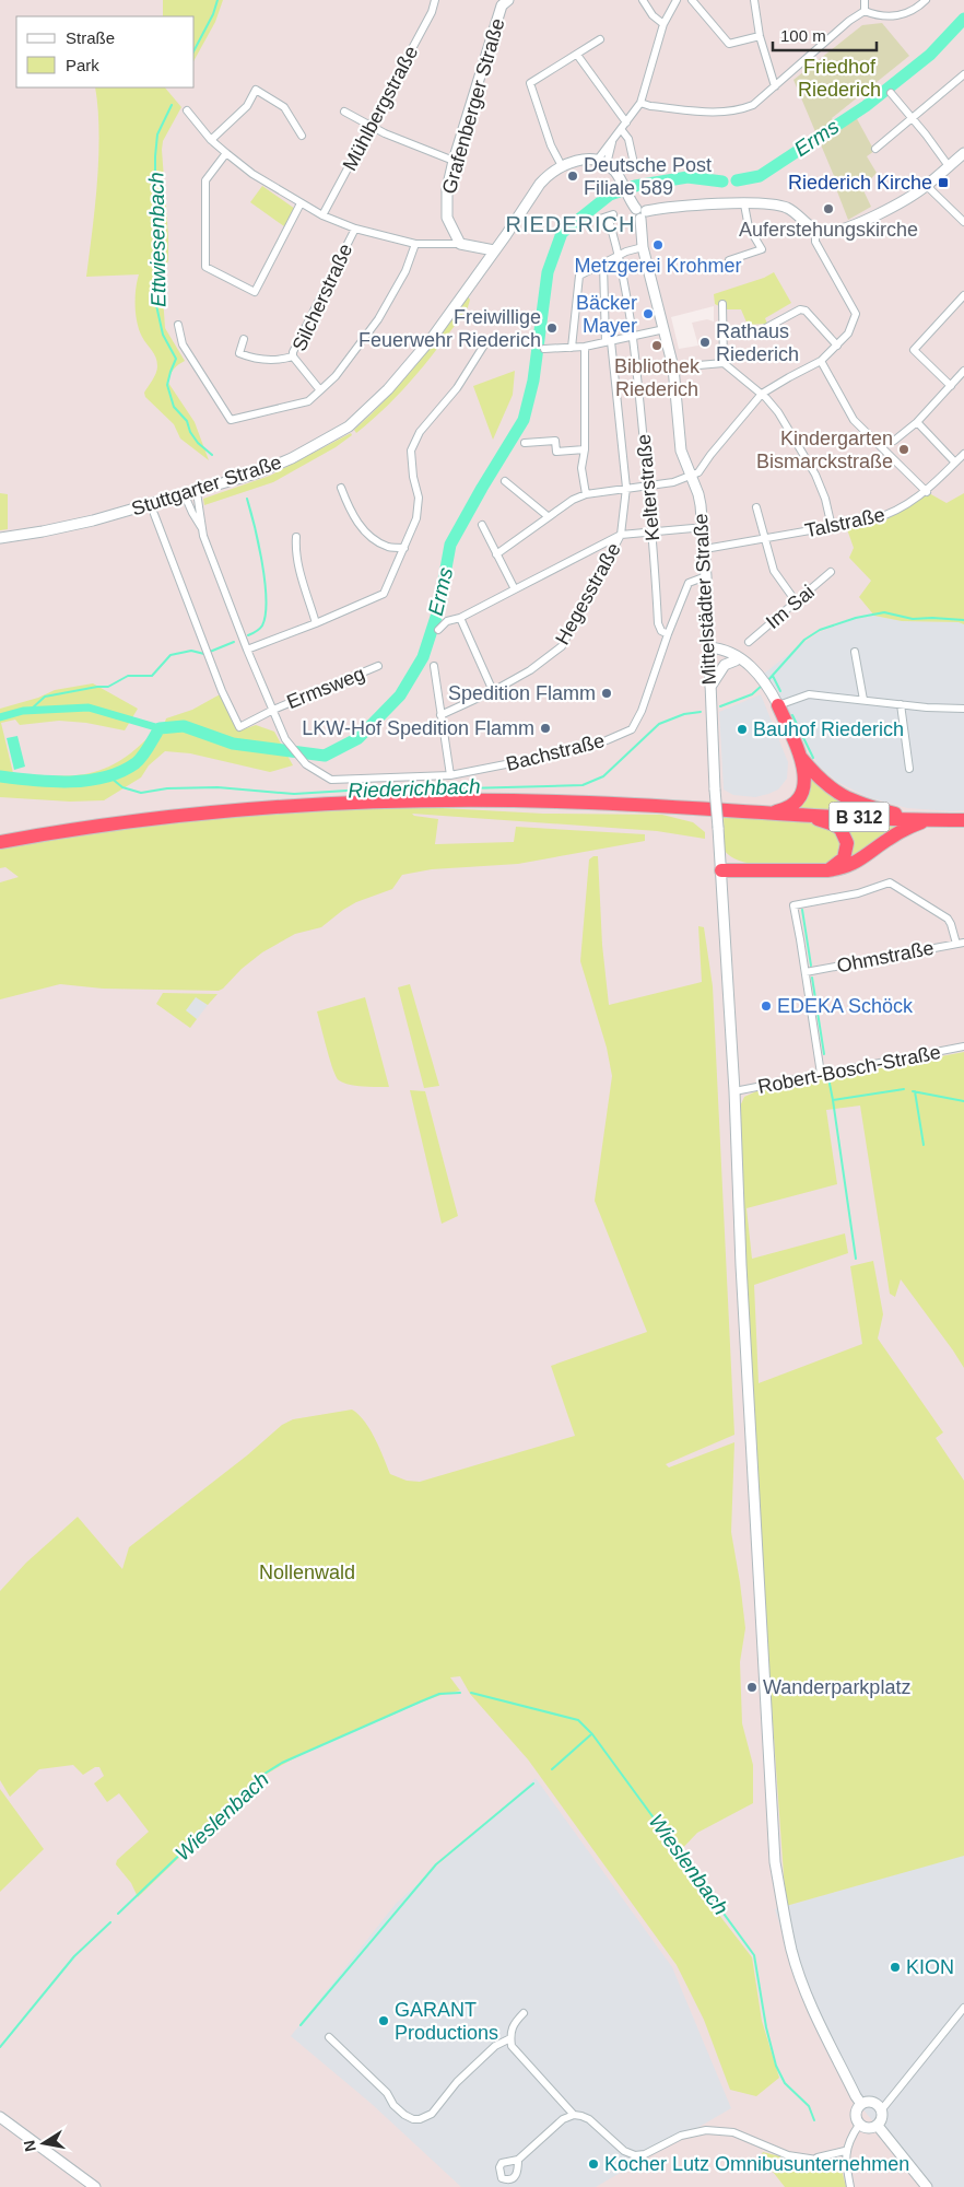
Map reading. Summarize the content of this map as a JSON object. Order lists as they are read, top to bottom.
{
  "streets": {
    "highway": ["B 312"],
    "street": [
      "Grafenberger Straße",
      "Mühlbergstraße",
      "Silcherstraße",
      "Stuttgarter Straße",
      "Kelterstraße",
      "Talstraße",
      "Hegesstraße",
      "Mittelstädter Straße",
      "Im Sai",
      "Ermsweg",
      "Bachstraße",
      "Ohmstraße",
      "Robert-Bosch-Straße"
    ]
  },
  "crossings": [
    ["Stuttgarter Straße", "Bachstraße"],
    ["Kelterstraße", "Bachstraße"],
    ["Talstraße", "Mittelstädter Straße"],
    ["Mittelstädter Straße", "Bachstraße"],
    ["Mittelstädter Straße", "Robert-Bosch-Straße"],
    ["Ermsweg", "Bachstraße"]
  ],
  "districts": ["RIEDERICH"],
  "water": [
    "Erms",
    "Ettwiesenbach",
    "Riederichbach",
    "Wieslenbach"
  ],
  "parks": ["Friedhof Riederich", "Nollenwald"],
  "places": {
    "other": [
      "Deutsche Post Filiale 589",
      "Auferstehungskirche",
      "Metzgerei Krohmer",
      "Bäcker Mayer",
      "Freiwillige Feuerwehr Riederich",
      "Rathaus Riederich",
      "Bibliothek Riederich",
      "Kindergarten Bismarckstraße",
      "Spedition Flamm",
      "LKW-Hof Spedition Flamm",
      "Bauhof Riederich",
      "EDEKA Schöck",
      "Wanderparkplatz",
      "KION",
      "GARANT Productions",
      "Kocher Lutz Omnibusunternehmen"
    ],
    "transit": ["Riederich Kirche"]
  },
  "legend": ["Straße", "Park"],
  "scale_bar": "100 m",
  "north": "left"
}
